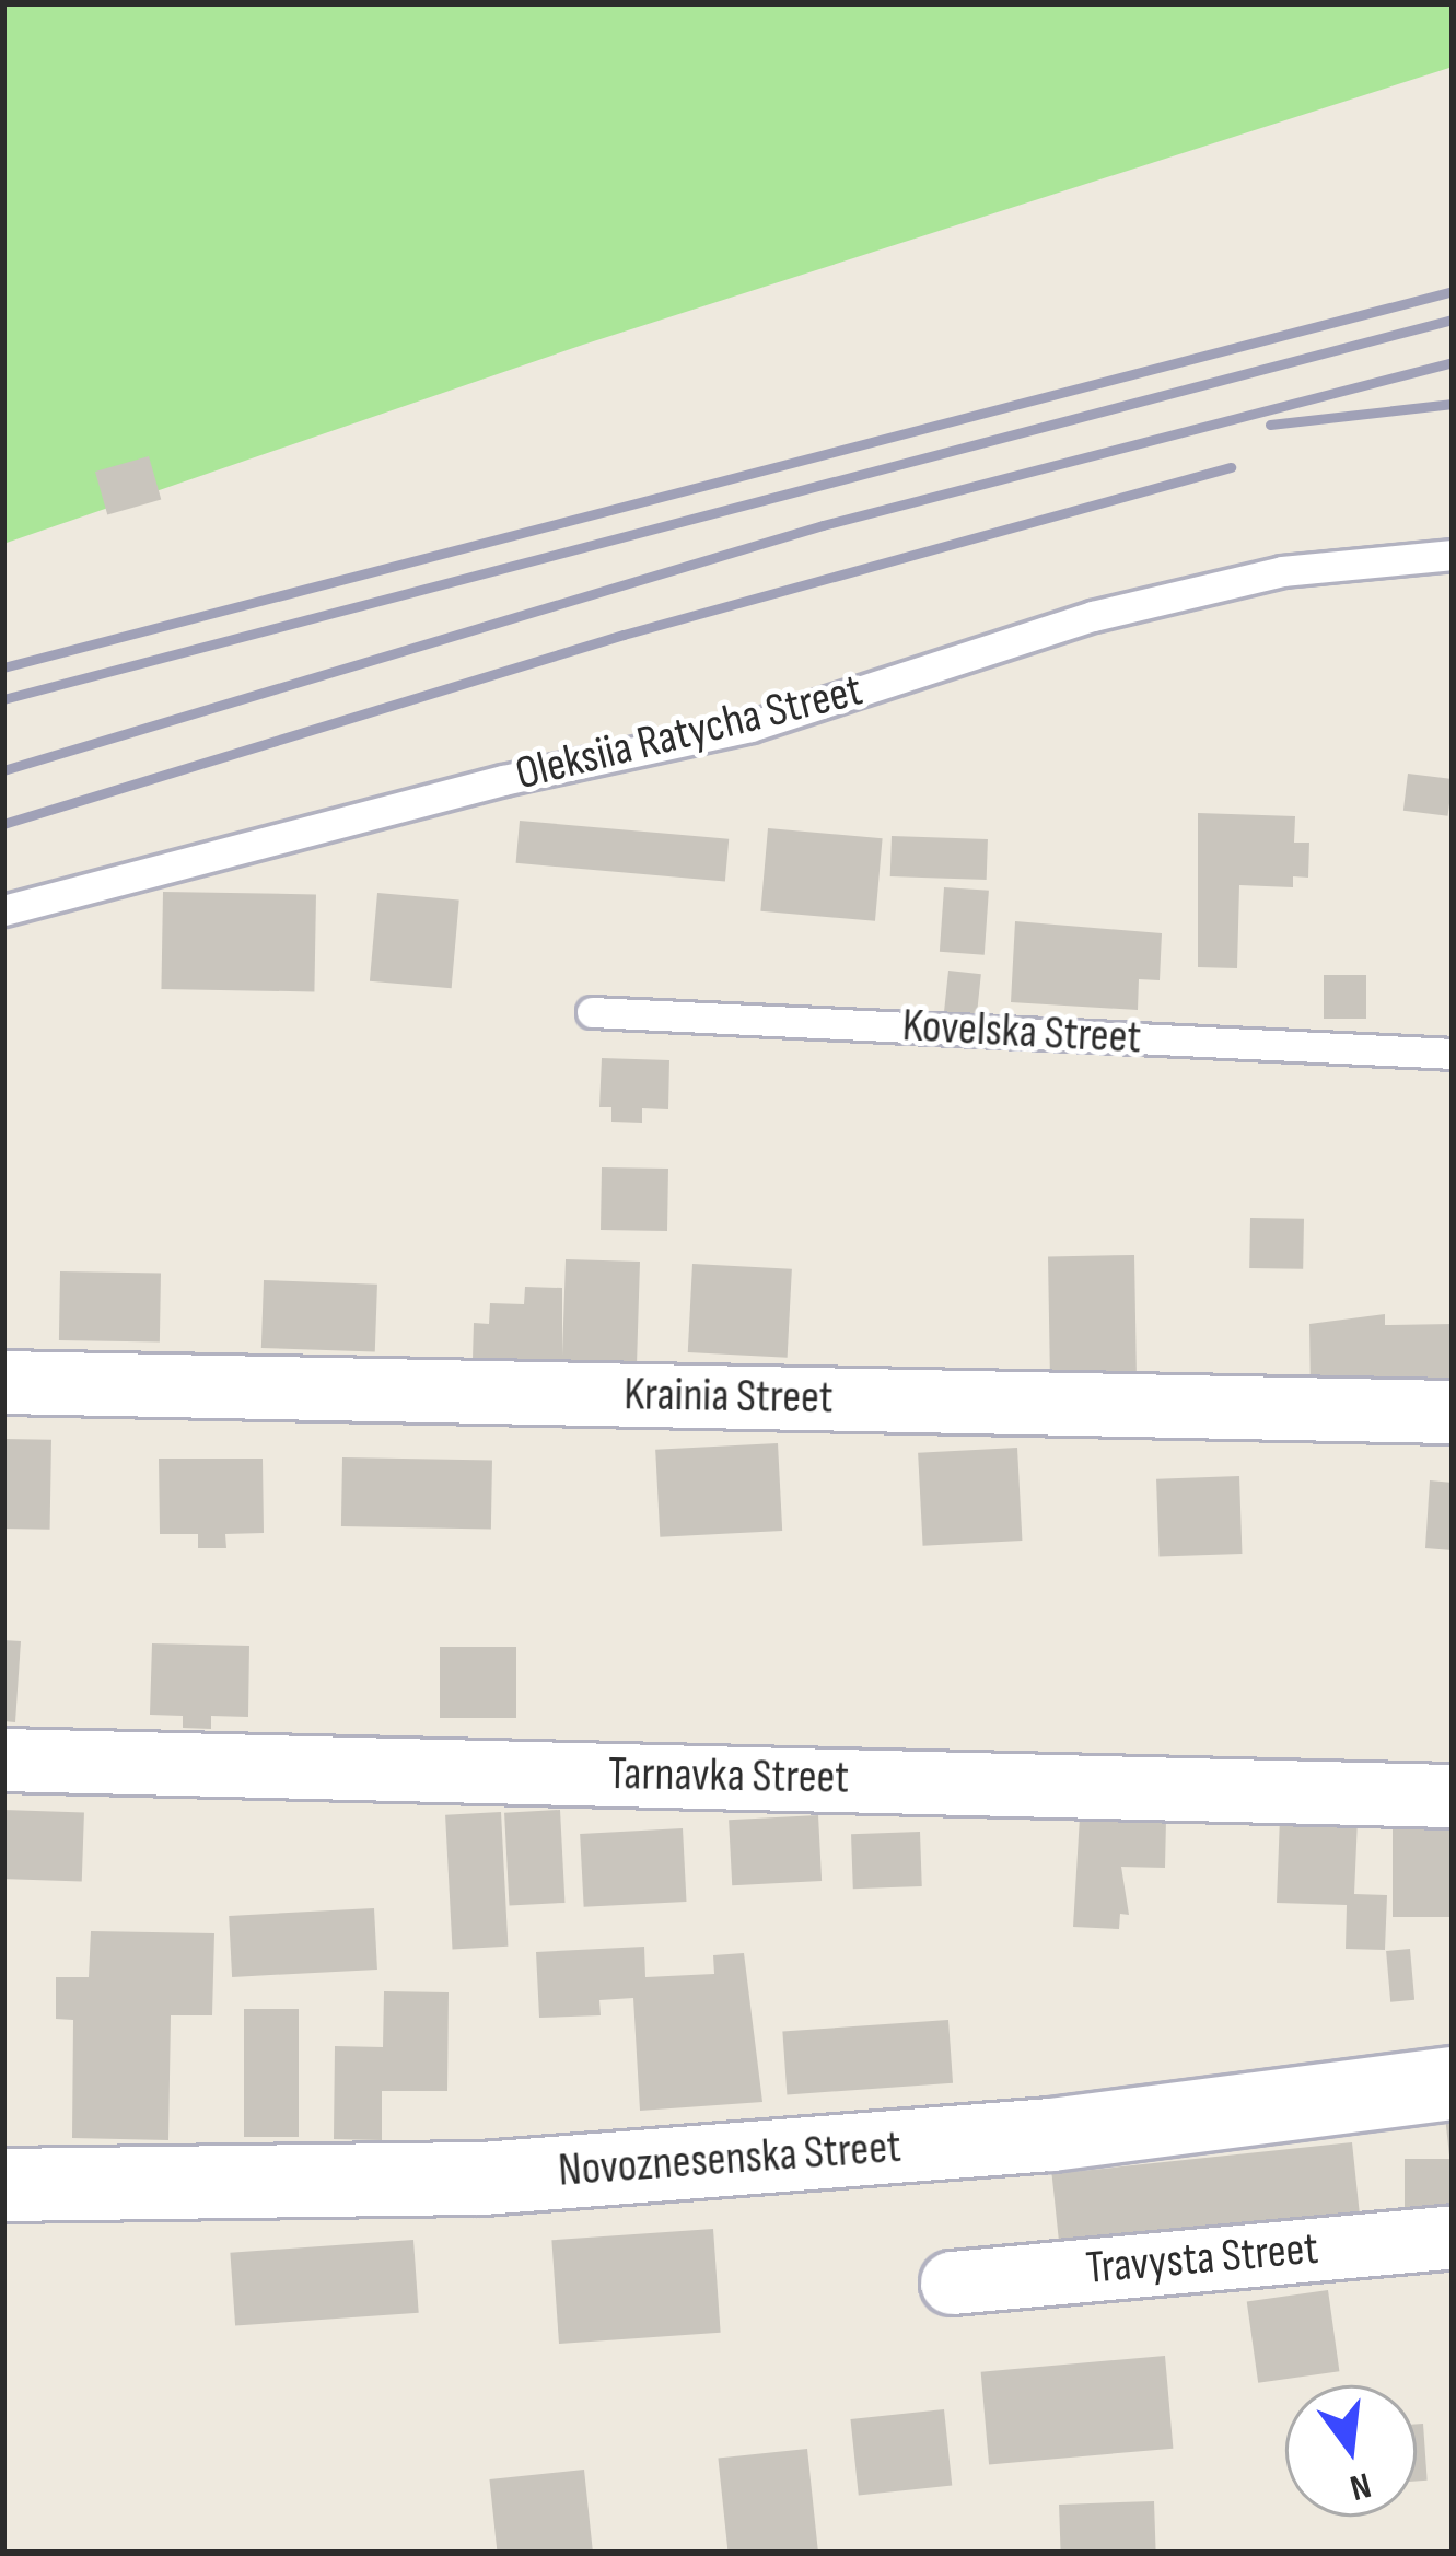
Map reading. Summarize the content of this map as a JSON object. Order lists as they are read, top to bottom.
{
  "streets": {
    "street": [
      "Krainia Street",
      "Tarnavka Street",
      "Novoznesenska Street",
      "Travysta Street"
    ],
    "lane": ["Oleksiia Ratycha Street", "Kovelska Street"]
  },
  "north": "bottom"
}
